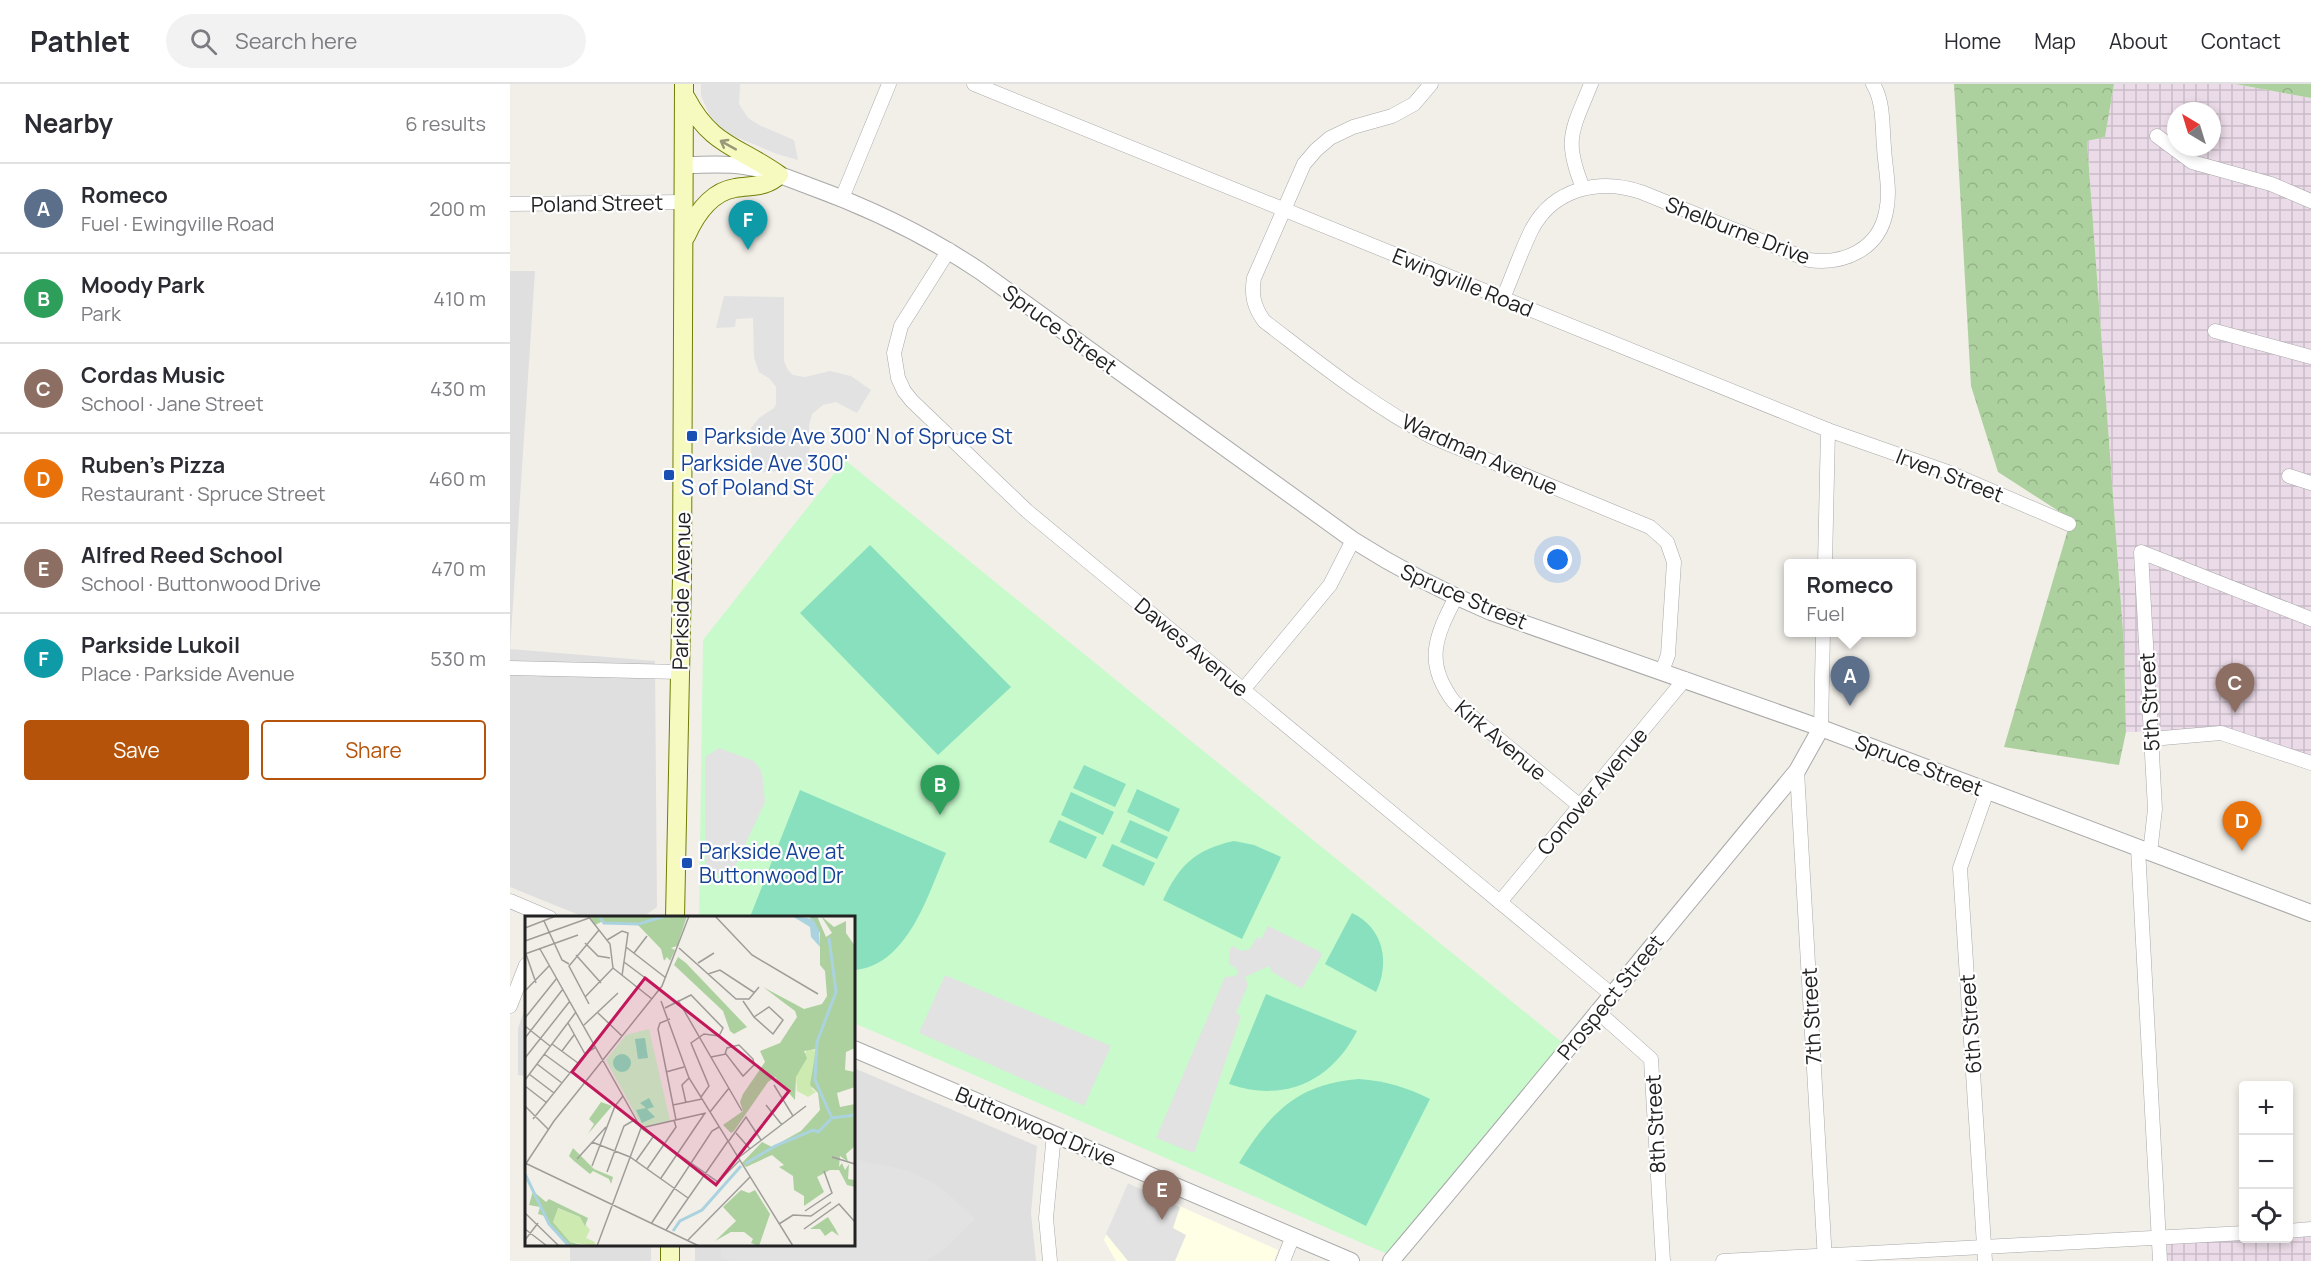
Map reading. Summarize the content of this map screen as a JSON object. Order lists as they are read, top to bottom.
{
  "streets": {
    "main road": ["Parkside Avenue"],
    "street": [
      "Poland Street",
      "Shelburne Drive",
      "Ewingville Road",
      "Spruce Street",
      "Wardman Avenue",
      "Irven Street",
      "Dawes Avenue",
      "5th Street",
      "Kirk Avenue",
      "Conover Avenue",
      "Prospect Street",
      "7th Street",
      "6th Street",
      "8th Street",
      "Buttonwood Drive"
    ]
  },
  "crossings": [
    ["Poland Street", "Parkside Avenue"],
    ["Shelburne Drive", "Ewingville Road"],
    ["Ewingville Road", "Wardman Avenue"],
    ["Ewingville Road", "Irven Street"],
    ["Spruce Street", "Wardman Avenue"],
    ["Spruce Street", "Parkside Avenue"],
    ["Spruce Street", "Dawes Avenue"],
    ["Spruce Street", "5th Street"],
    ["Spruce Street", "Kirk Avenue"],
    ["Spruce Street", "Conover Avenue"],
    ["Spruce Street", "Prospect Street"],
    ["Spruce Street", "6th Street"],
    ["Dawes Avenue", "Conover Avenue"],
    ["Dawes Avenue", "Prospect Street"],
    ["Kirk Avenue", "Conover Avenue"],
    ["Prospect Street", "7th Street"],
    ["Prospect Street", "8th Street"]
  ],
  "places": {
    "transit": ["Parkside Ave 300' N of Spruce St", "Parkside Ave 300' S of Poland St", "Parkside Ave at Buttonwood Dr"]
  },
  "north": "top left",
  "page": {
    "header": "Pathlet",
    "search": "Search here",
    "nav": [
      "Home",
      "Map",
      "About",
      "Contact"
    ],
    "heading": ["Nearby", "6 results"],
    "list": [
      {
        "mark": "A",
        "name": "Romeco",
        "note": "Fuel · Ewingville Road",
        "value": "200 m"
      },
      {
        "mark": "B",
        "name": "Moody Park",
        "note": "Park",
        "value": "410 m"
      },
      {
        "mark": "C",
        "name": "Cordas Music",
        "note": "School · Jane Street",
        "value": "430 m"
      },
      {
        "mark": "D",
        "name": "Ruben's Pizza",
        "note": "Restaurant · Spruce Street",
        "value": "460 m"
      },
      {
        "mark": "E",
        "name": "Alfred Reed School",
        "note": "School · Buttonwood Drive",
        "value": "470 m"
      },
      {
        "mark": "F",
        "name": "Parkside Lukoil",
        "note": "Place · Parkside Avenue",
        "value": "530 m"
      }
    ],
    "pins": [
      "F",
      "A",
      "C",
      "B",
      "D",
      "E"
    ],
    "popup": ["Romeco", "Fuel"],
    "buttons": ["Save", "Share"],
    "map_buttons": ["+", "−"]
  }
}
